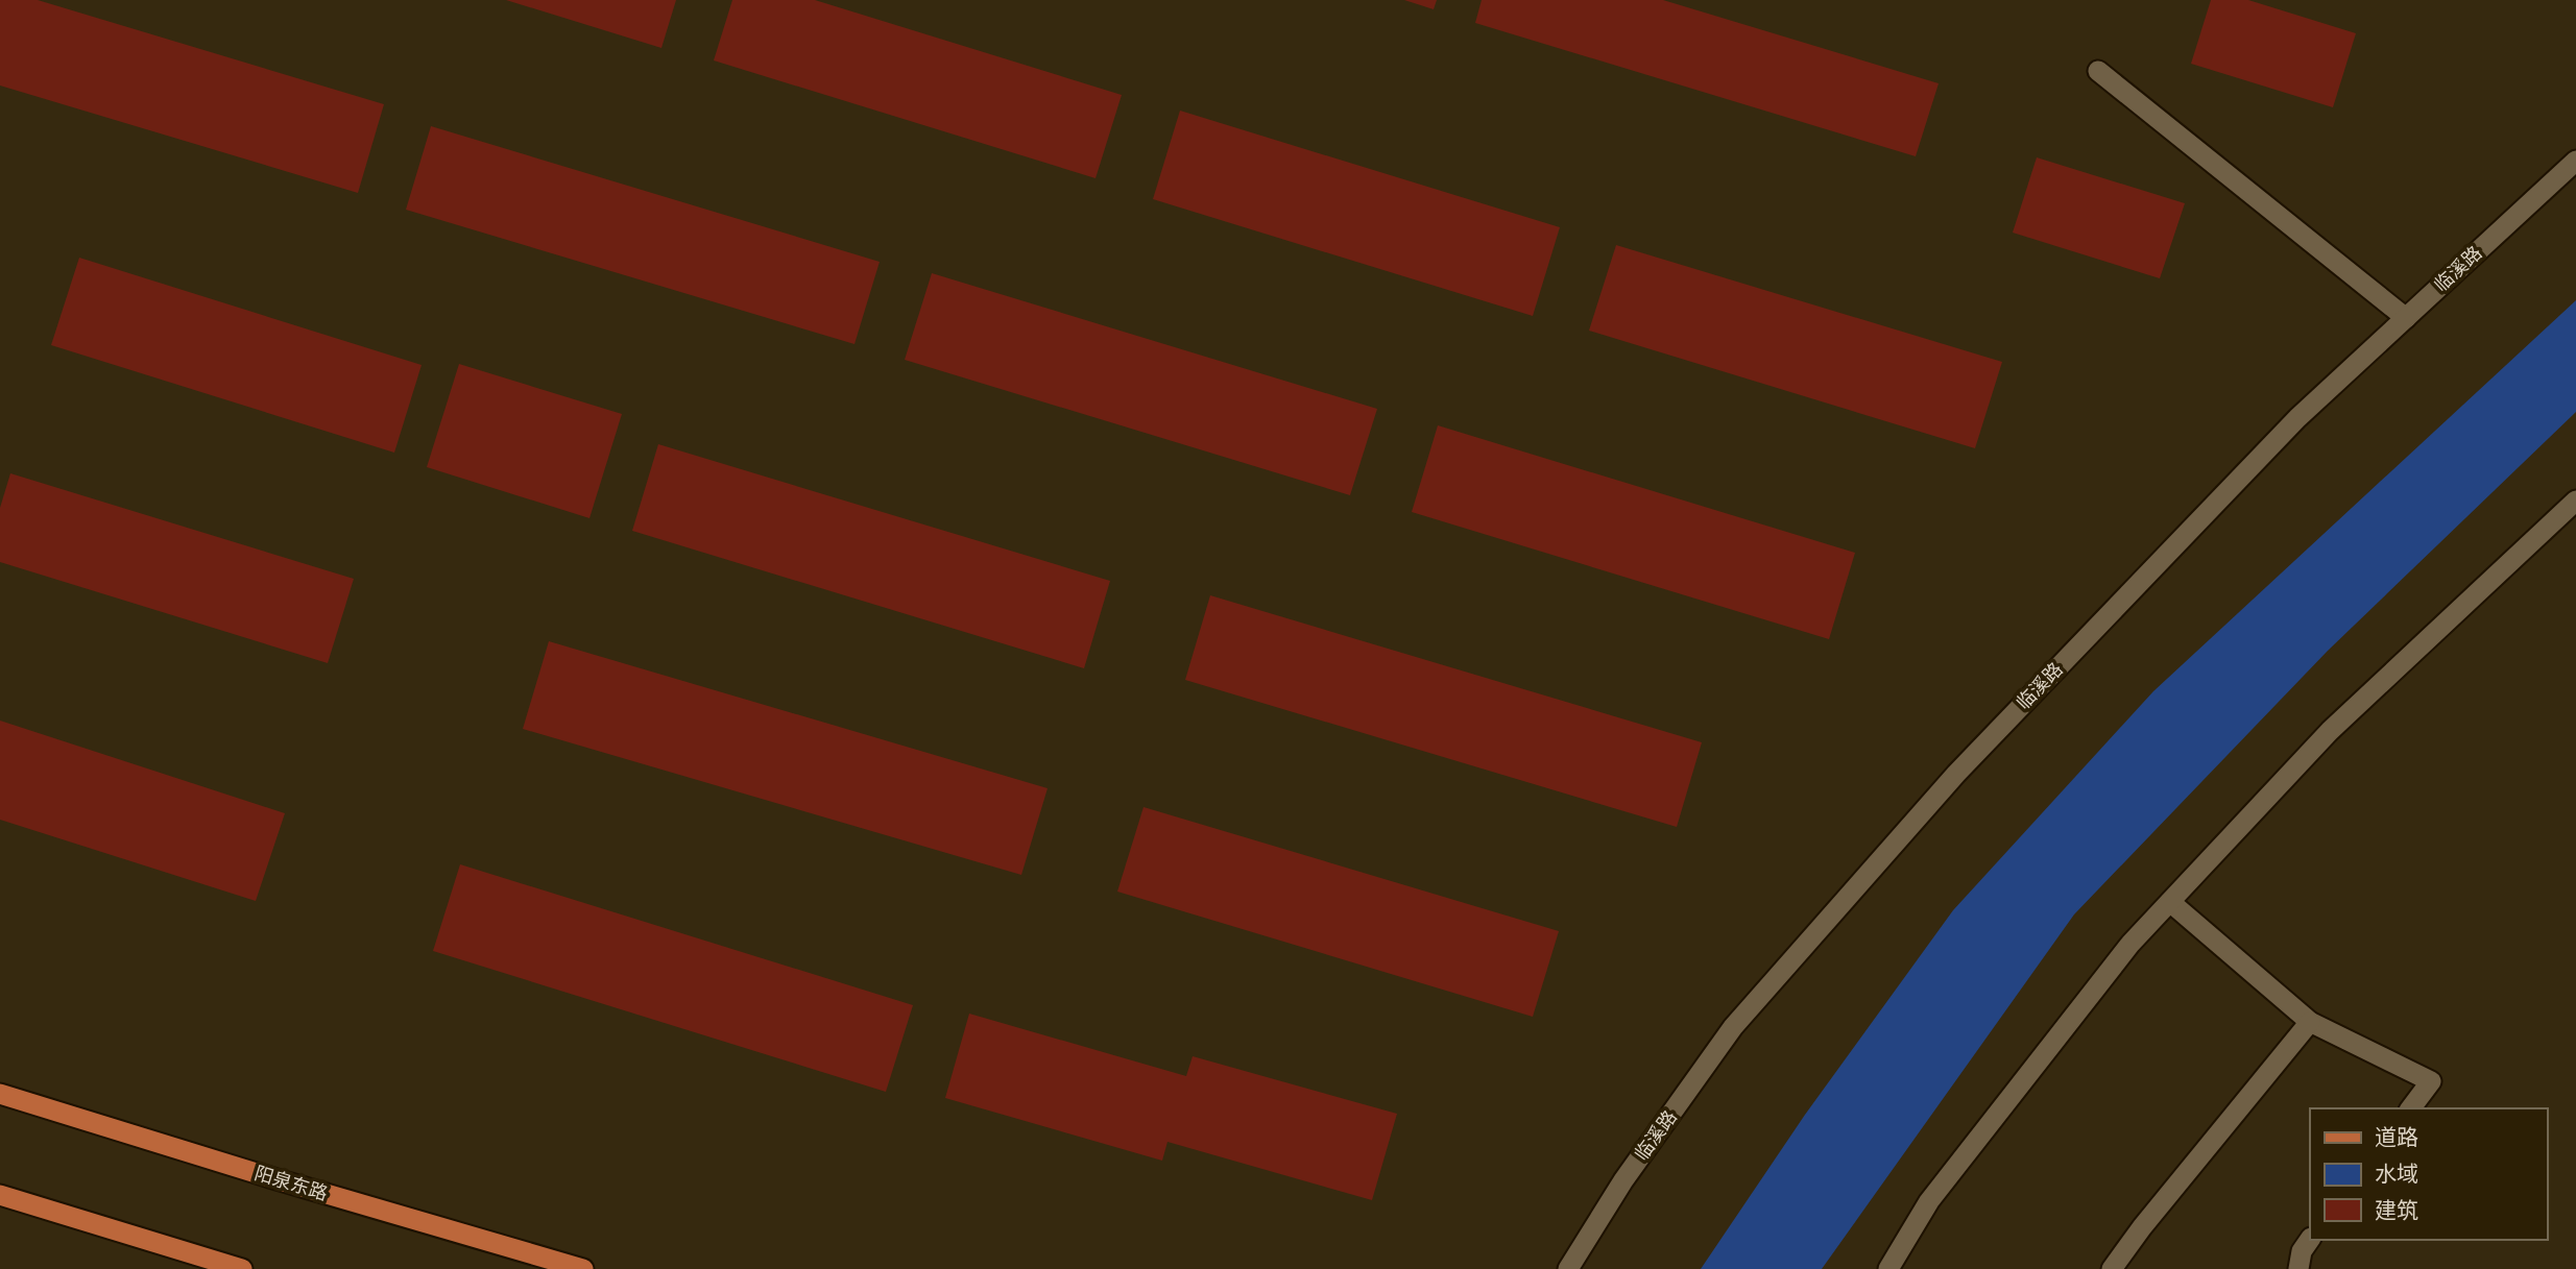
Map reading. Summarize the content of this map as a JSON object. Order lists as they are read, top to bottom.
{
  "streets": {
    "main road": ["阳泉东路"],
    "street": ["临溪路"]
  },
  "legend": ["道路", "水域", "建筑"]
}
